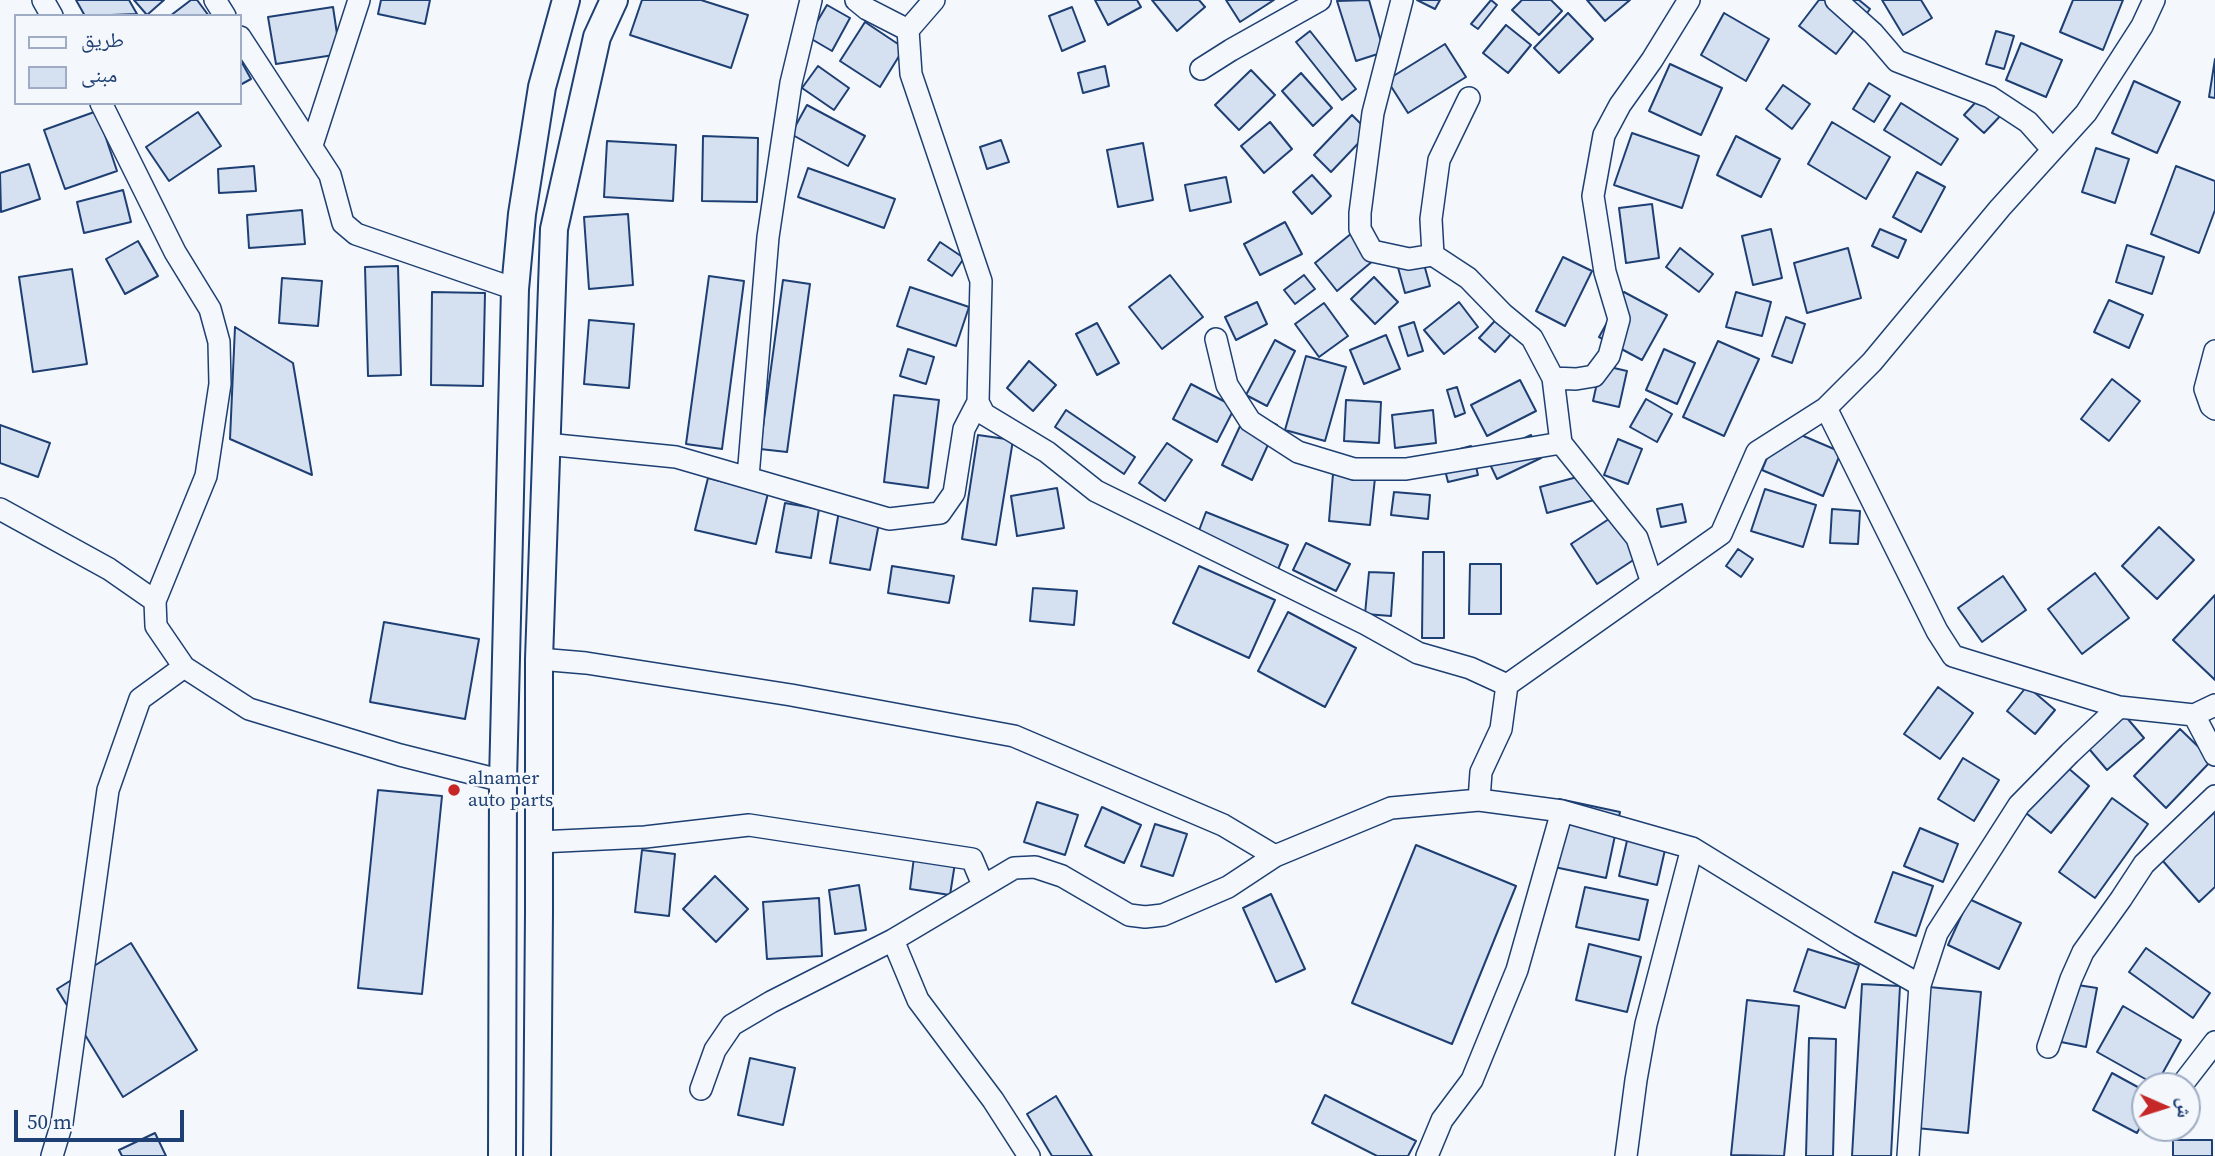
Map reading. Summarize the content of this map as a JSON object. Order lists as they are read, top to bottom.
{
  "places": ["alnamer auto parts"],
  "legend": ["طريق", "مبنى"],
  "scale_bar": "50 m",
  "north": "right"
}
